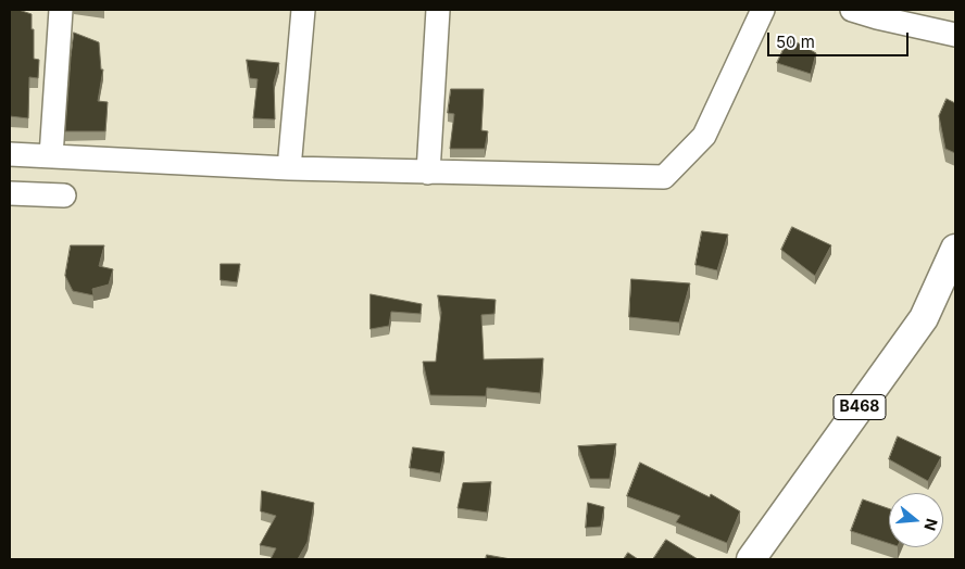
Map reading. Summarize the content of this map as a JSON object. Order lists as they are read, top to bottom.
{
  "streets": {
    "main road": ["B468"]
  },
  "scale_bar": "50 m",
  "north": "right"
}
